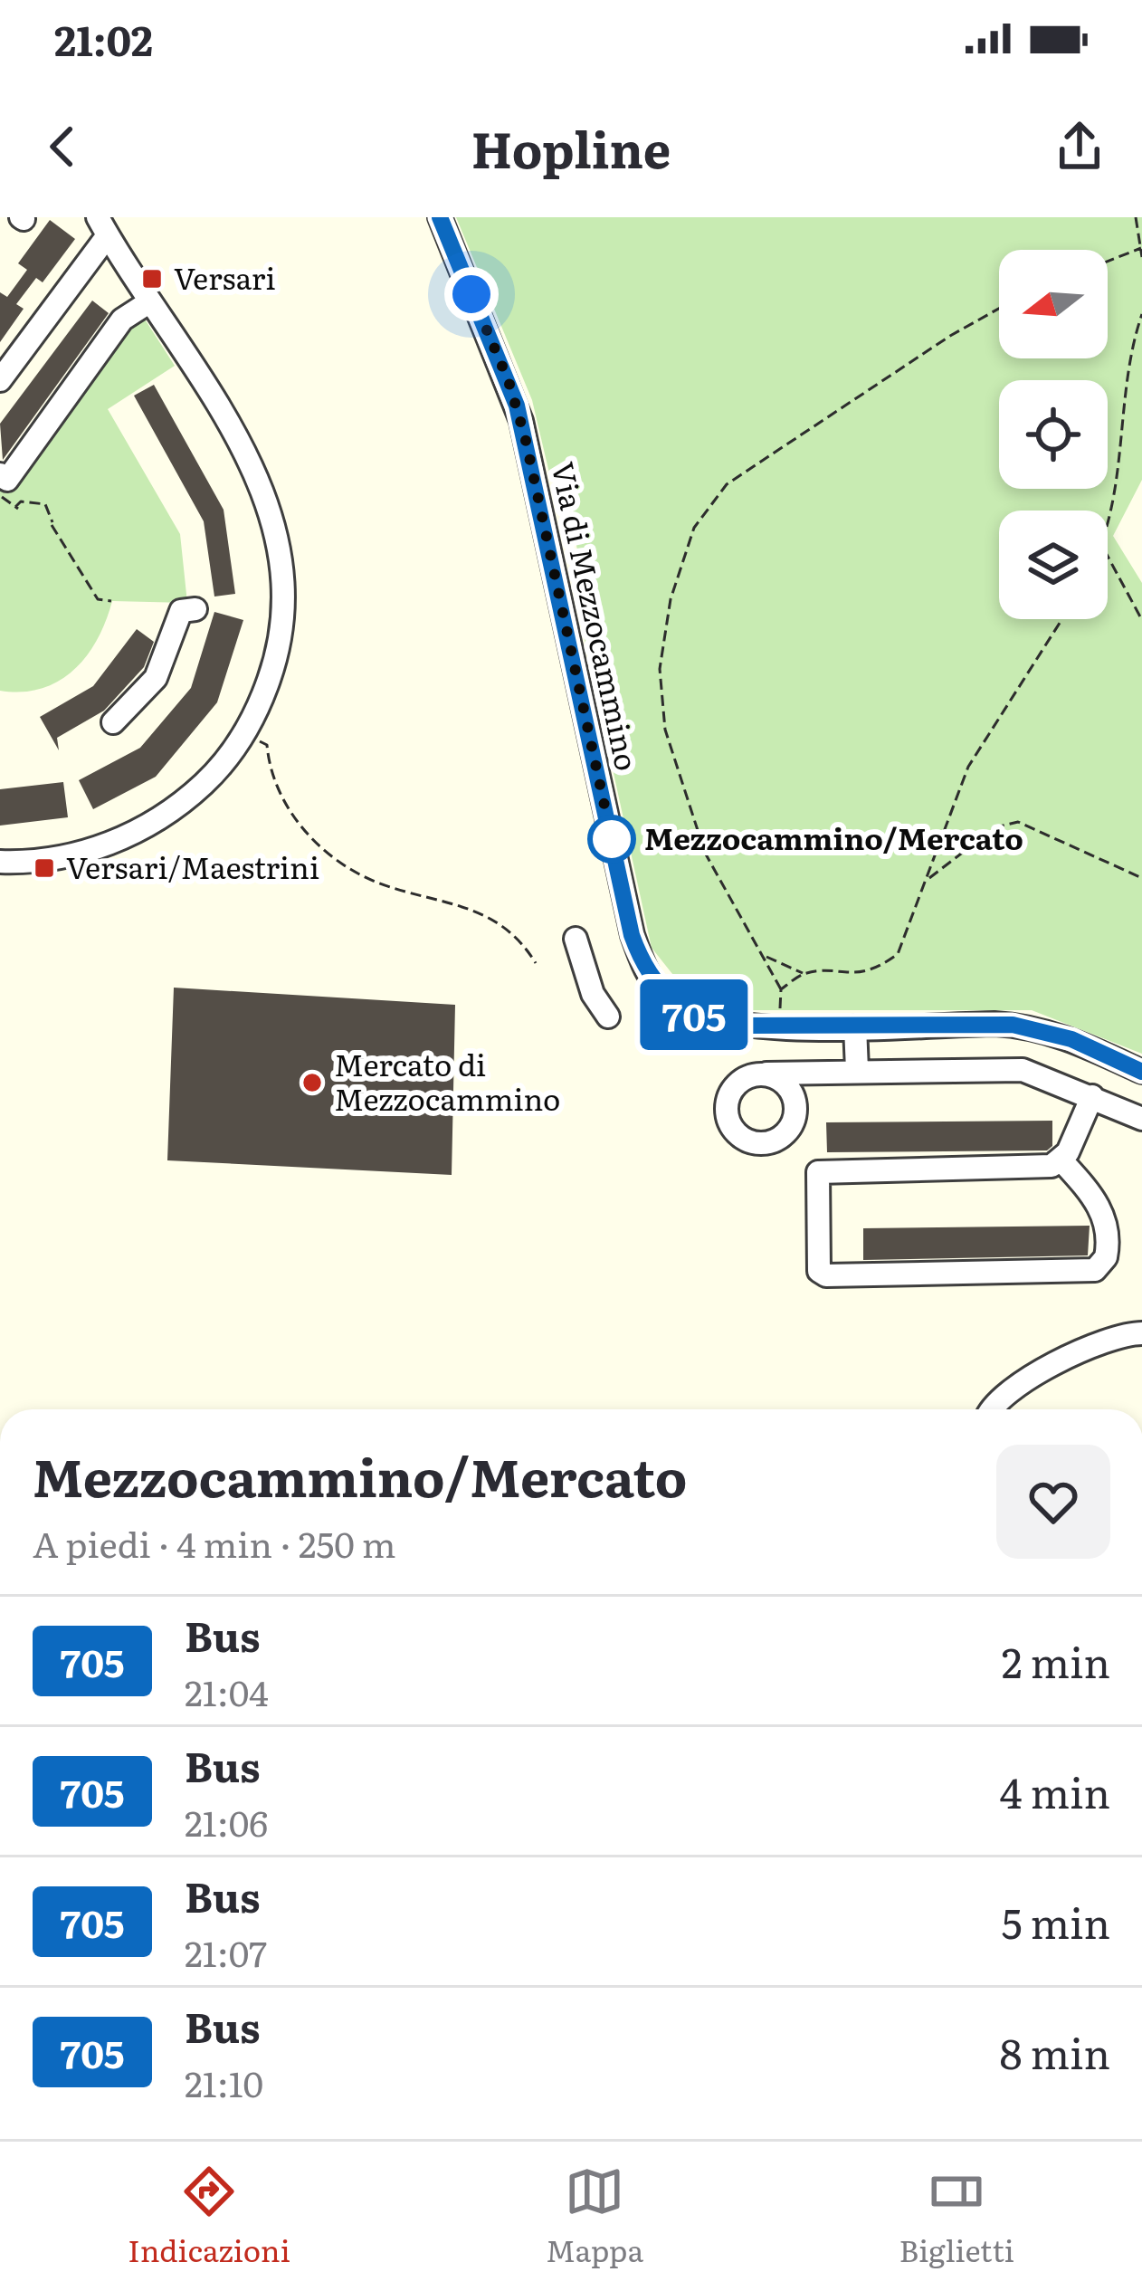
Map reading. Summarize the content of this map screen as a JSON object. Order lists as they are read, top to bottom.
{
  "streets": {
    "street": ["Via di Mezzocammino"]
  },
  "places": {
    "transit": ["Versari", "Versari/Maestrini"],
    "other": ["Mezzocammino/Mercato", "Mercato di Mezzocammino"]
  },
  "lines": ["bus line 705"],
  "north": "left",
  "page": {
    "status": "21:02",
    "header": "Hopline",
    "on_map": "705",
    "heading": ["Mezzocammino/Mercato", "A piedi · 4 min · 250 m"],
    "list": [
      {
        "mark": "705",
        "name": "Bus",
        "note": "21:04",
        "value": "2 min"
      },
      {
        "mark": "705",
        "name": "Bus",
        "note": "21:06",
        "value": "4 min"
      },
      {
        "mark": "705",
        "name": "Bus",
        "note": "21:07",
        "value": "5 min"
      },
      {
        "mark": "705",
        "name": "Bus",
        "note": "21:10",
        "value": "8 min"
      }
    ],
    "tabs": ["Indicazioni", "Mappa", "Biglietti"]
  }
}
